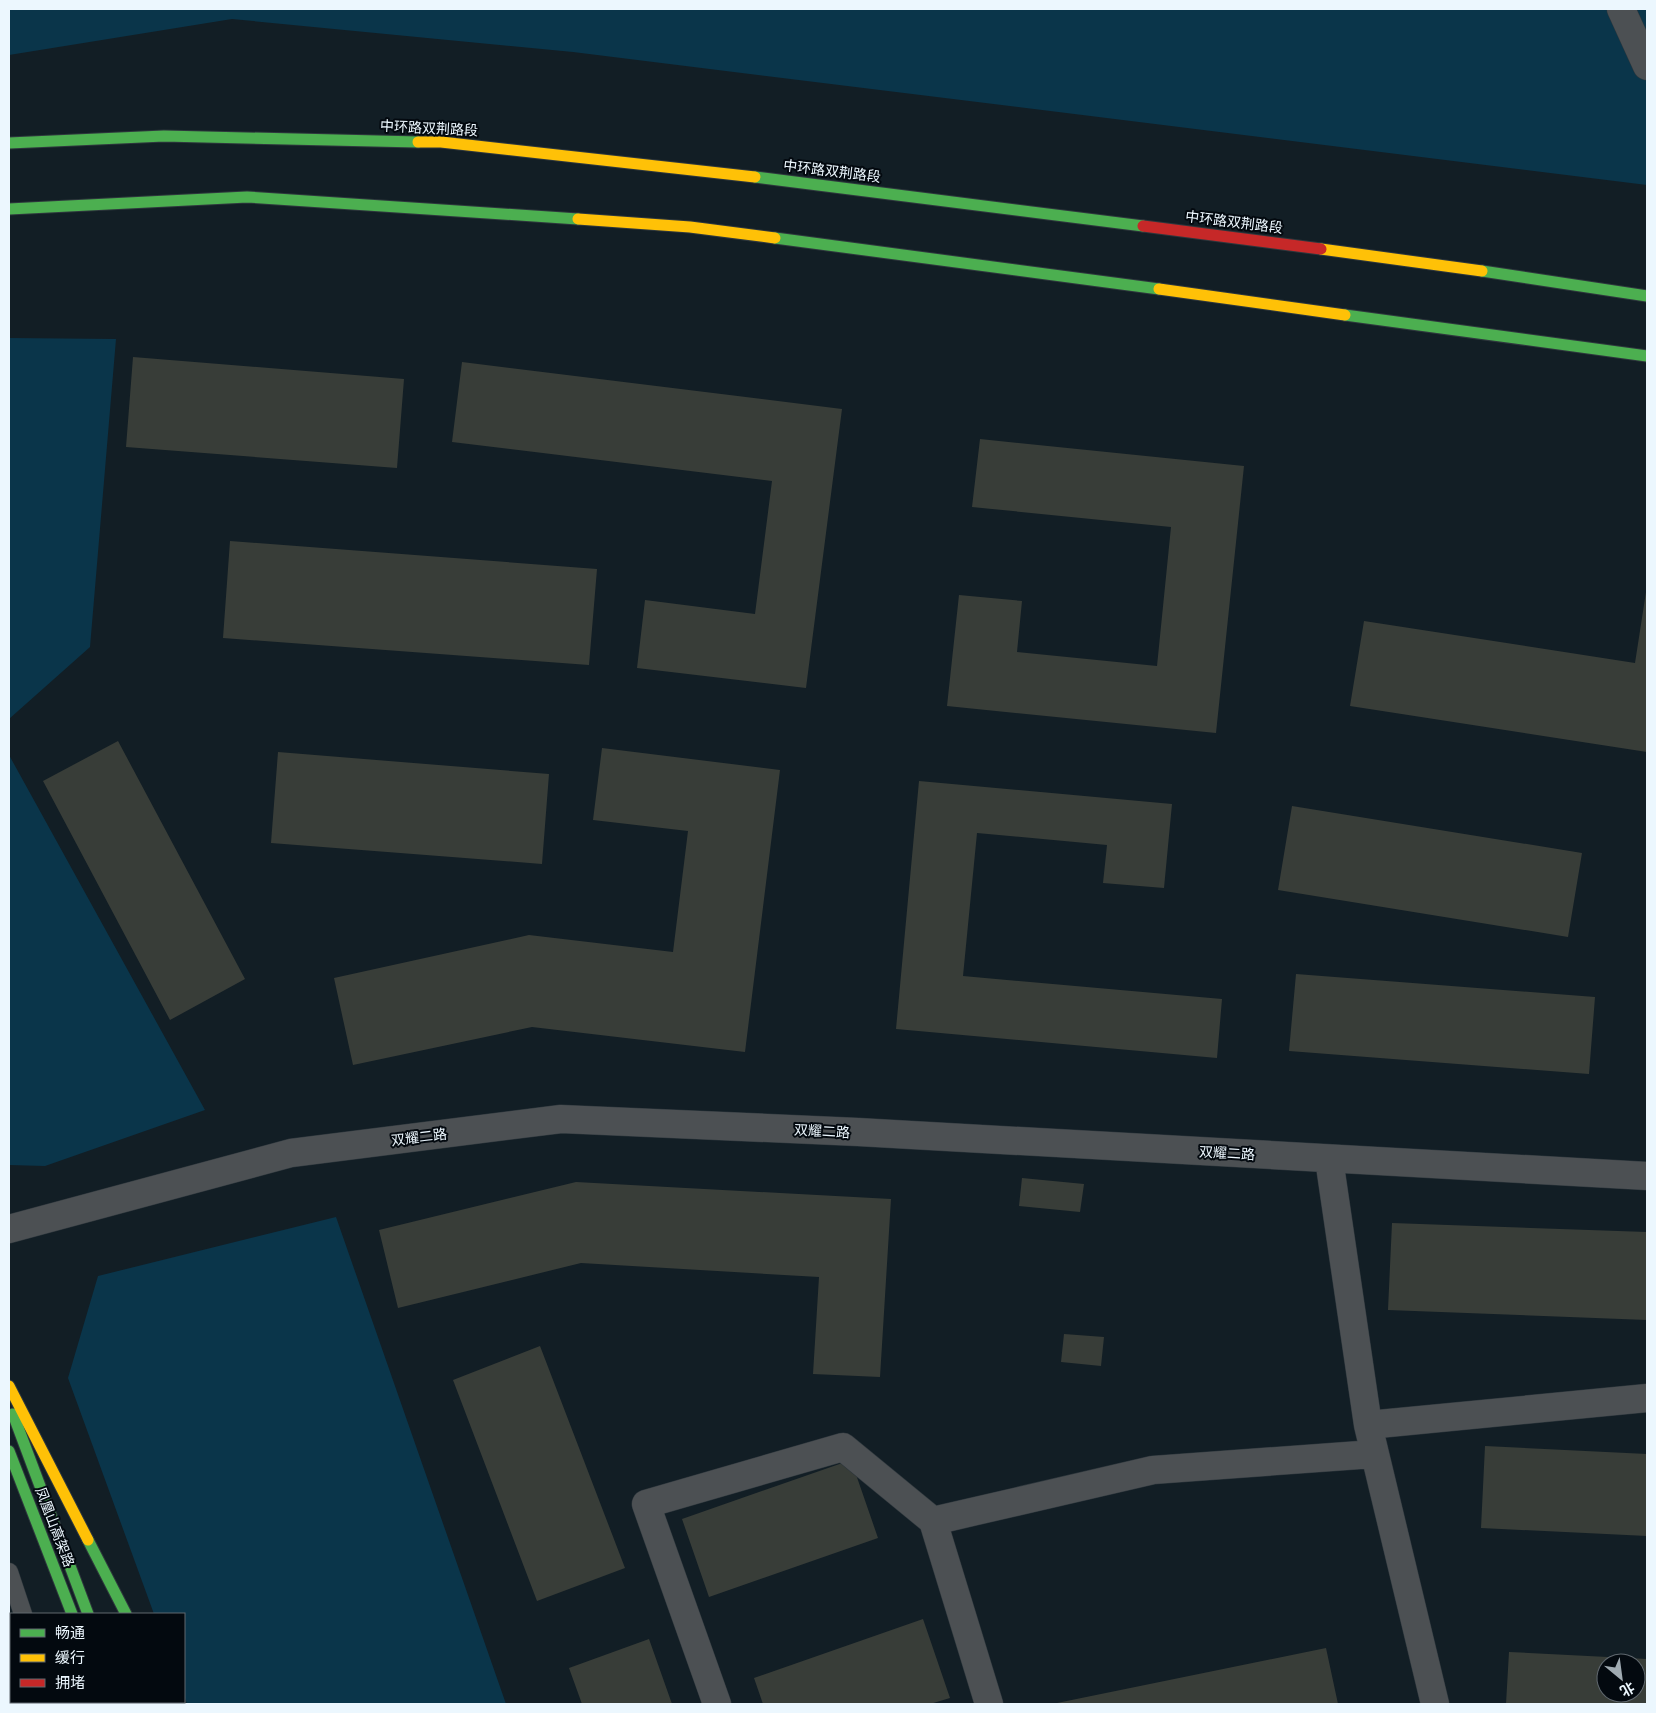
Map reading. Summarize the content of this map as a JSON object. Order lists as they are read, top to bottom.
{
  "streets": {
    "main road": ["中环路双荆路段", "凤凰山高架路"],
    "street": ["双耀二路"]
  },
  "legend": ["畅通", "缓行", "拥堵"],
  "north": "bottom right"
}
